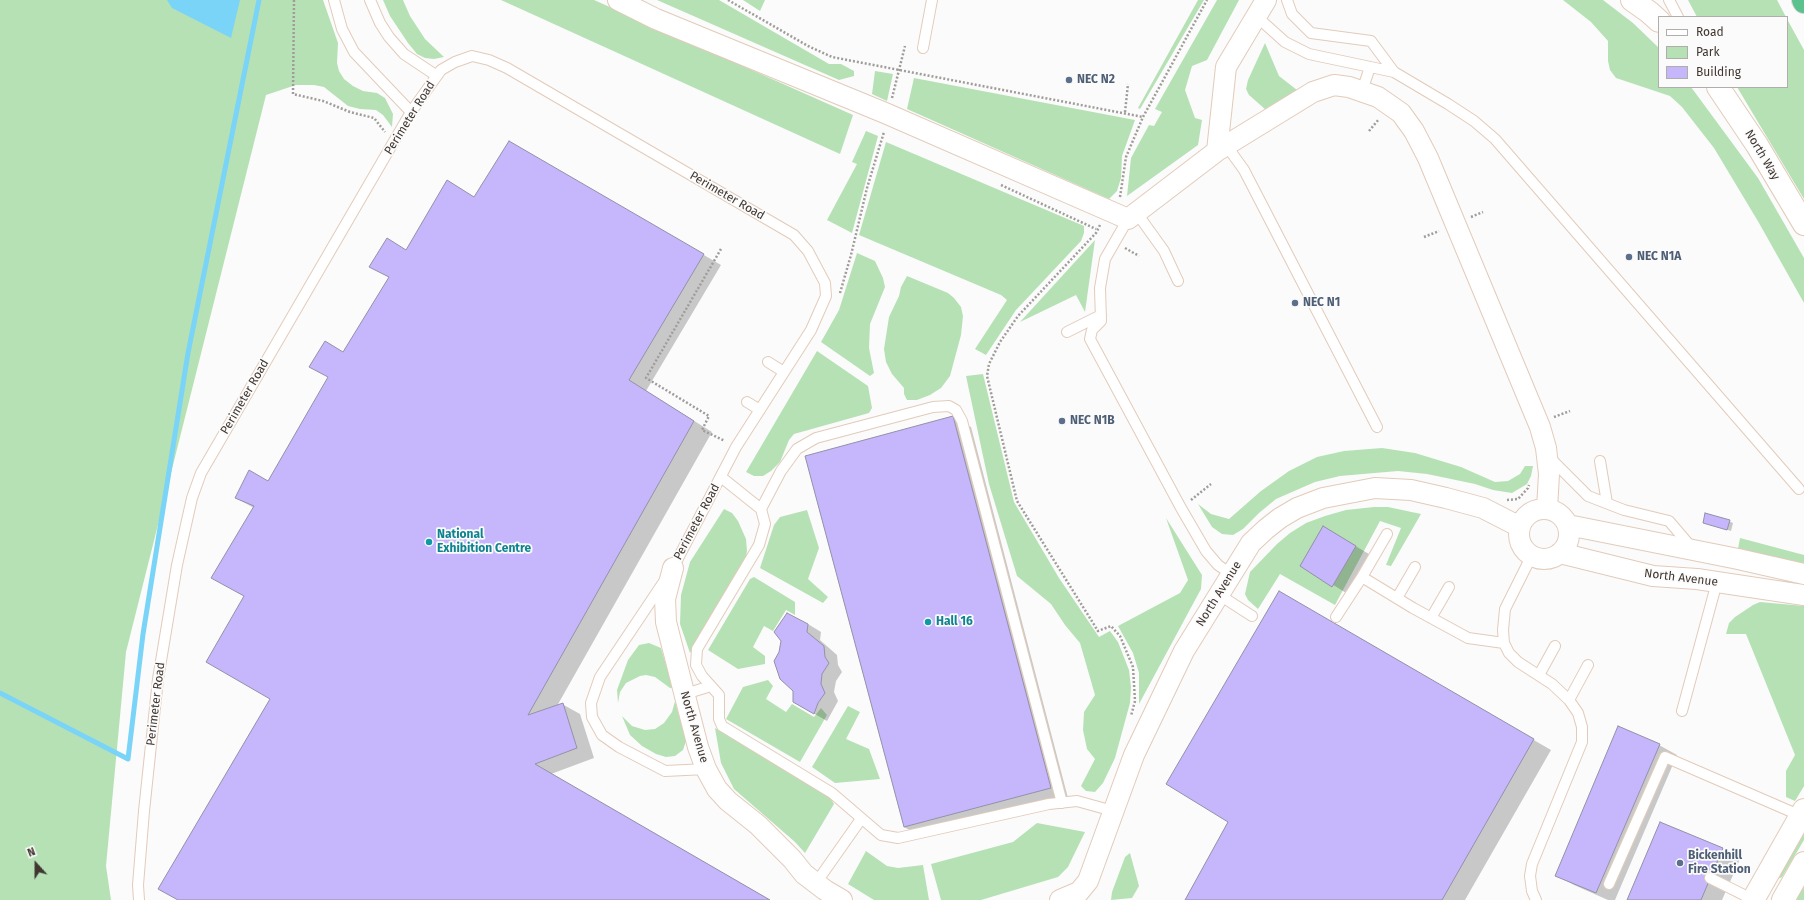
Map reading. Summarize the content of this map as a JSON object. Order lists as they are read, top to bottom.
{
  "streets": {
    "street": ["North Way", "North Avenue"],
    "lane": ["Perimeter Road"]
  },
  "crossings": [
    ["Perimeter Road", "North Avenue"]
  ],
  "places": [
    "NEC N2",
    "NEC N1A",
    "NEC N1",
    "NEC N1B",
    "National Exhibition Centre",
    "Hall 16",
    "Bickenhill Fire Station"
  ],
  "legend": ["Road", "Park", "Building"],
  "north": "top"
}
